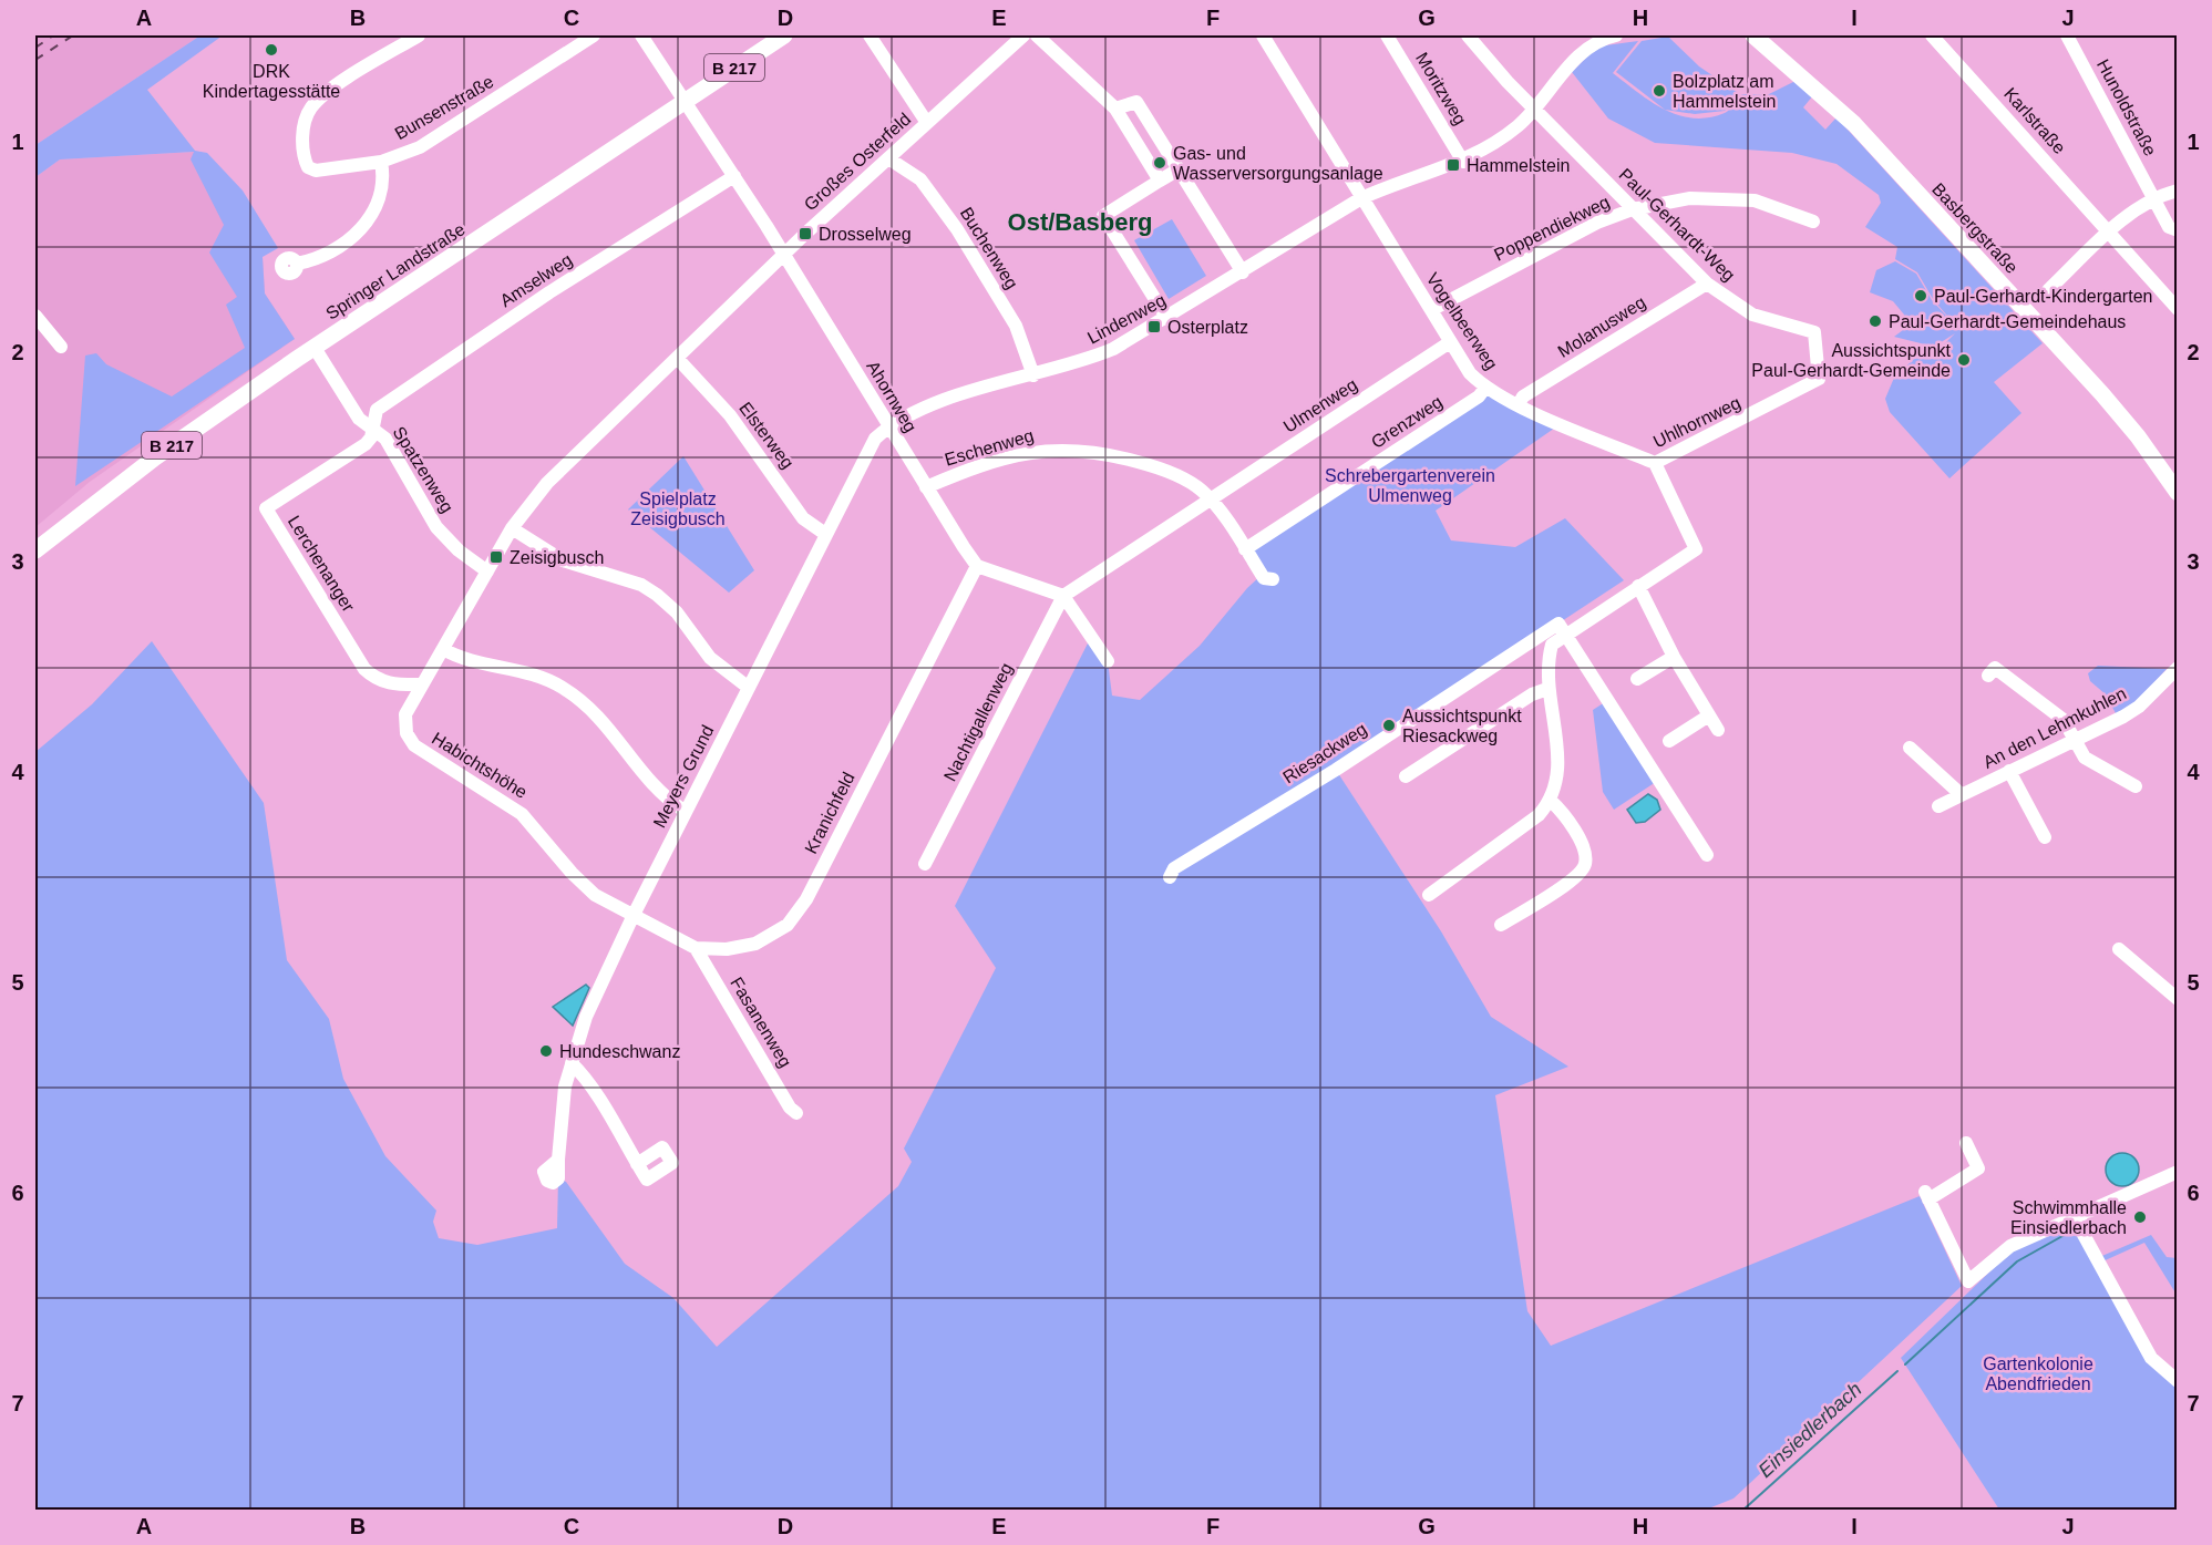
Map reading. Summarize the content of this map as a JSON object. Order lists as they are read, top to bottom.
{
  "streets": {
    "main road": ["B 217", "Basbergstraße", "Springer Landstraße"],
    "street": [
      "Moritzweg",
      "Bunsenstraße",
      "Hunoldstraße",
      "Karlstraße",
      "Großes Osterfeld",
      "Paul-Gerhardt-Weg",
      "Poppendiekweg",
      "Buchenweg",
      "Amselweg",
      "Lindenweg",
      "Vogelbeerweg",
      "Molanusweg",
      "Ahornweg",
      "Ulmenweg",
      "Grenzweg",
      "Uhlhornweg",
      "Elsterweg",
      "Eschenweg",
      "Spatzenweg",
      "Lerchenanger",
      "Nachtigallenweg",
      "An den Lehmkuhlen",
      "Riesackweg",
      "Habichtshöhe",
      "Meyers Grund",
      "Kranichfeld",
      "Fasanenweg"
    ]
  },
  "crossings": [
    ["Großes Osterfeld", "Buchenweg"],
    ["Großes Osterfeld", "Ahornweg"],
    ["Paul-Gerhardt-Weg", "Poppendiekweg"],
    ["Paul-Gerhardt-Weg", "Molanusweg"],
    ["Paul-Gerhardt-Weg", "Uhlhornweg"],
    ["Poppendiekweg", "Vogelbeerweg"],
    ["Buchenweg", "Lindenweg"],
    ["Springer Landstraße", "Ahornweg"],
    ["Springer Landstraße", "Spatzenweg"],
    ["Amselweg", "Ahornweg"],
    ["Amselweg", "Spatzenweg"],
    ["Amselweg", "Lerchenanger"],
    ["Lindenweg", "Vogelbeerweg"],
    ["Lindenweg", "Ahornweg"],
    ["Lindenweg", "Meyers Grund"],
    ["Vogelbeerweg", "Molanusweg"],
    ["Vogelbeerweg", "Ulmenweg"],
    ["Vogelbeerweg", "Grenzweg"],
    ["Vogelbeerweg", "Uhlhornweg"],
    ["Vogelbeerweg", "Riesackweg"],
    ["Ahornweg", "Eschenweg"],
    ["Ahornweg", "Meyers Grund"],
    ["Ahornweg", "Kranichfeld"],
    ["Ulmenweg", "Eschenweg"],
    ["Ulmenweg", "Nachtigallenweg"],
    ["Uhlhornweg", "Riesackweg"],
    ["Elsterweg", "Meyers Grund"],
    ["Spatzenweg", "Lerchenanger"],
    ["Lerchenanger", "Habichtshöhe"],
    ["Habichtshöhe", "Meyers Grund"],
    ["Habichtshöhe", "Kranichfeld"],
    ["Meyers Grund", "Kranichfeld"],
    ["Kranichfeld", "Fasanenweg"]
  ],
  "districts": ["Ost/Basberg"],
  "water": ["Einsiedlerbach"],
  "parks": ["Schrebergartenverein Ulmenweg", "Spielplatz Zeisigbusch", "Gartenkolonie Abendfrieden"],
  "places": {
    "other": [
      "DRK Kindertagesstätte",
      "Bolzplatz am Hammelstein",
      "Gas- und Wasserversorgungsanlage",
      "Paul-Gerhardt-Kindergarten",
      "Paul-Gerhardt-Gemeindehaus",
      "Aussichtspunkt Paul-Gerhardt-Gemeinde",
      "Aussichtspunkt Riesackweg",
      "Hundeschwanz",
      "Schwimmhalle Einsiedlerbach"
    ],
    "transit": [
      "Hammelstein",
      "Drosselweg",
      "Osterplatz",
      "Zeisigbusch"
    ]
  },
  "grid": {
    "columns": [
      "A",
      "B",
      "C",
      "D",
      "E",
      "F",
      "G",
      "H",
      "I",
      "J"
    ],
    "rows": [
      "1",
      "2",
      "3",
      "4",
      "5",
      "6",
      "7"
    ]
  }
}
